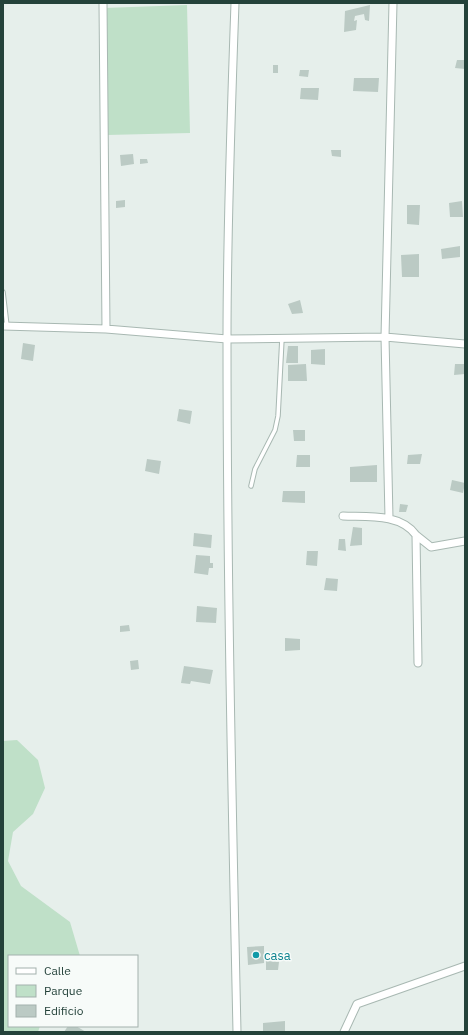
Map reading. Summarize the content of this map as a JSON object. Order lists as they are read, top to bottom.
{
  "places": ["casa"],
  "legend": ["Calle", "Parque", "Edificio"]
}
